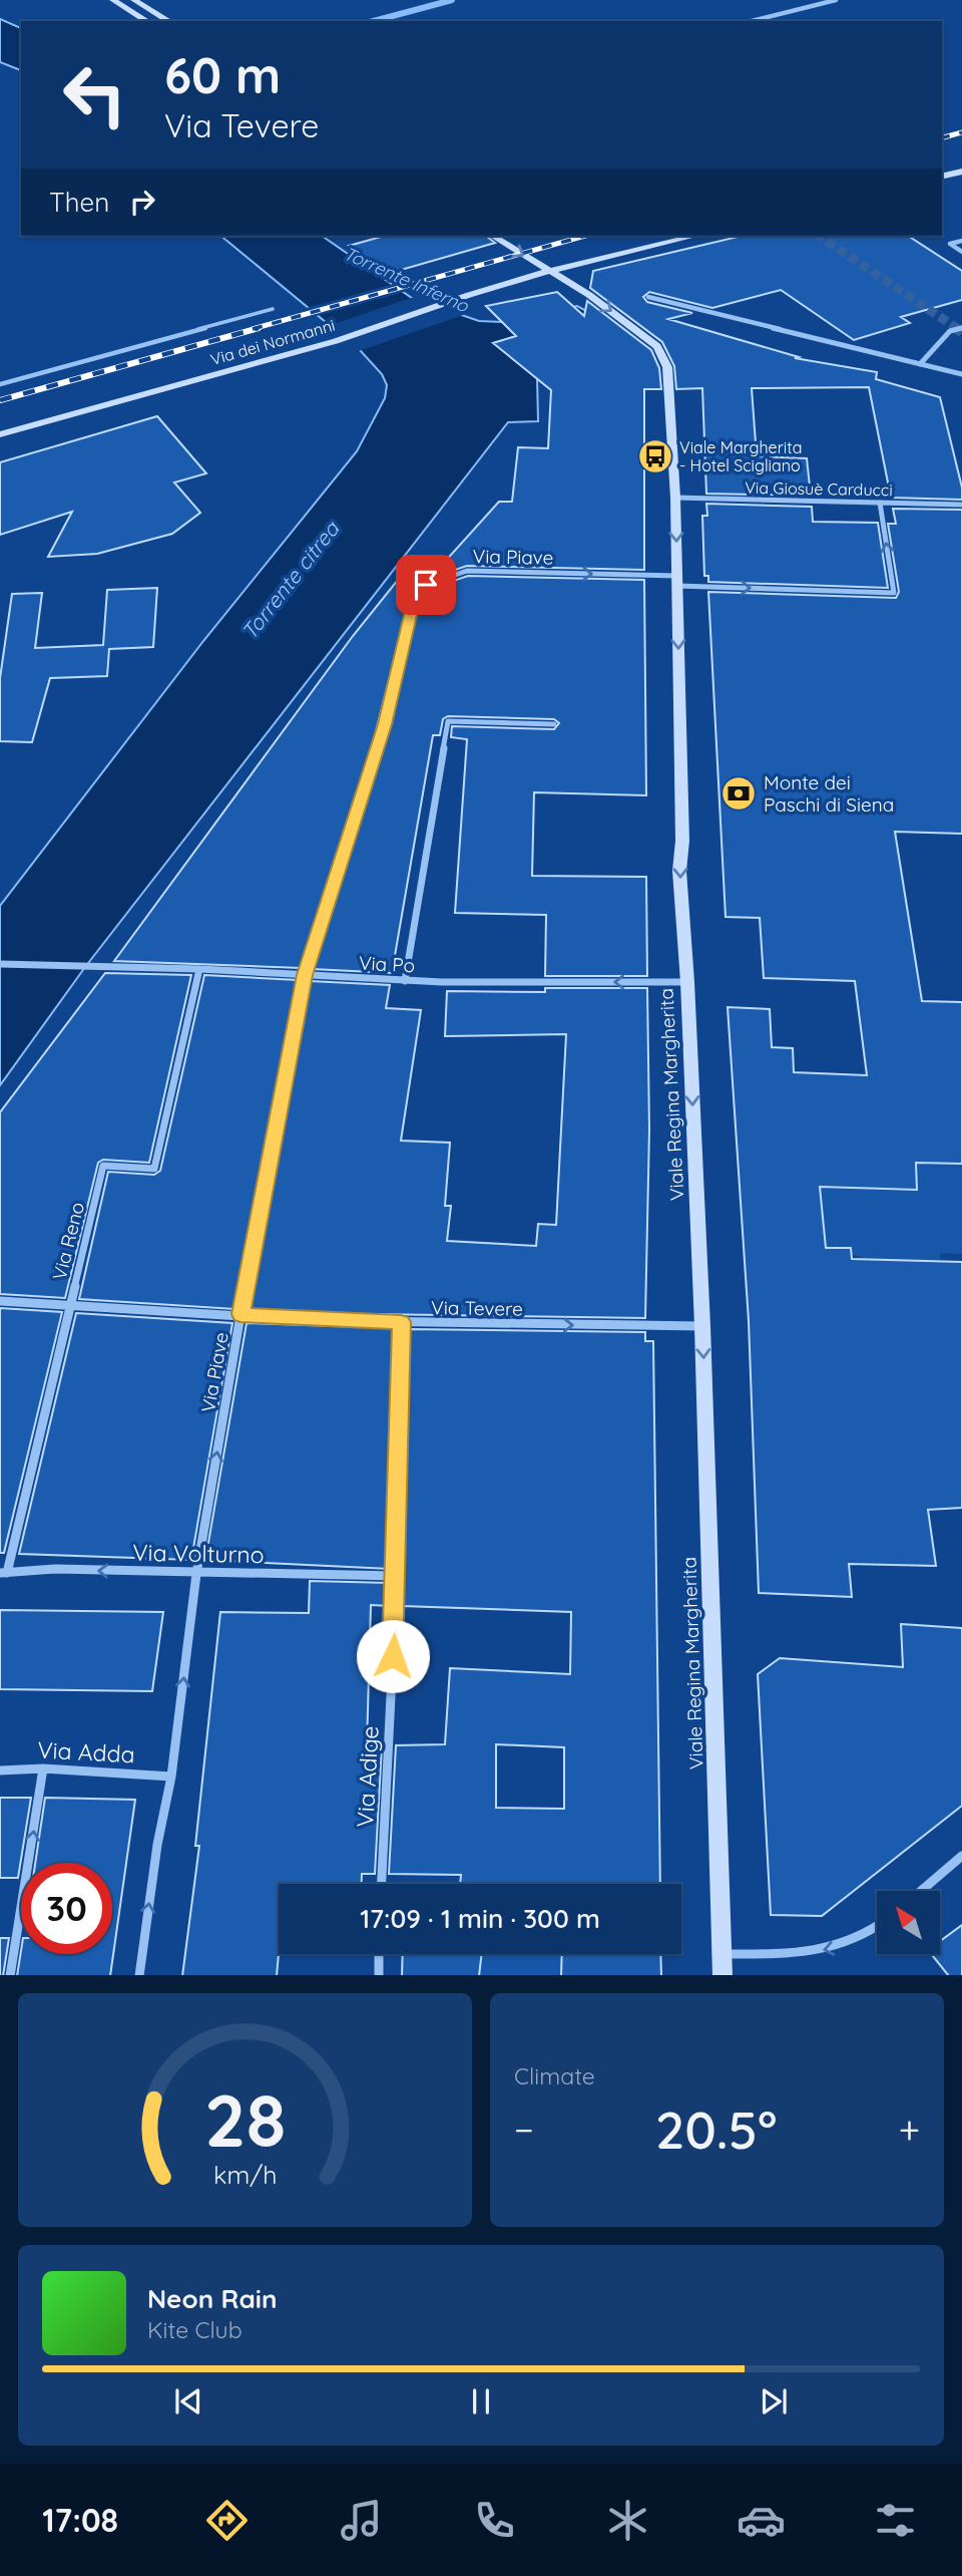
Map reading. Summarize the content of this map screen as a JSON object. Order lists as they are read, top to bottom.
{
  "streets": {
    "main road": ["Via dei Normanni", "Viale Regina Margherita"],
    "street": [
      "Via Giosuè Carducci",
      "Via Piave",
      "Via Po",
      "Via Reno",
      "Via Tevere",
      "Via Volturno",
      "Via Adda",
      "Via Adige"
    ]
  },
  "crossings": [
    ["Via dei Normanni", "Viale Regina Margherita"],
    ["Via Giosuè Carducci", "Via Piave"],
    ["Via Giosuè Carducci", "Viale Regina Margherita"],
    ["Via Piave", "Via Po"],
    ["Via Piave", "Viale Regina Margherita"],
    ["Via Piave", "Via Tevere"],
    ["Via Piave", "Via Volturno"],
    ["Via Piave", "Via Adda"],
    ["Via Po", "Viale Regina Margherita"],
    ["Via Po", "Via Reno"],
    ["Viale Regina Margherita", "Via Tevere"],
    ["Via Reno", "Via Tevere"],
    ["Via Reno", "Via Volturno"],
    ["Via Tevere", "Via Adige"],
    ["Via Volturno", "Via Adige"]
  ],
  "one_way": [
    "Via Piave",
    "Via Po",
    "Viale Regina Margherita",
    "Via Tevere",
    "Via Volturno"
  ],
  "water": ["Torrente Inferno", "Torrente citrea"],
  "places": {
    "bus stop": ["Viale Margherita - Hotel Scigliano"],
    "bank": ["Monte dei Paschi di Siena"]
  },
  "north": "top left",
  "page": {
    "turn": ["60 m", "Via Tevere"],
    "then": "Then",
    "limit": "30",
    "trip": "17:09 · 1 min · 300 m",
    "tile": "Climate",
    "heat": ["−", "20.5°", "+"],
    "song": ["Neon Rain", "Kite Club"],
    "tabs": "17:08",
    "gauge": ["28", "km/h"]
  }
}
